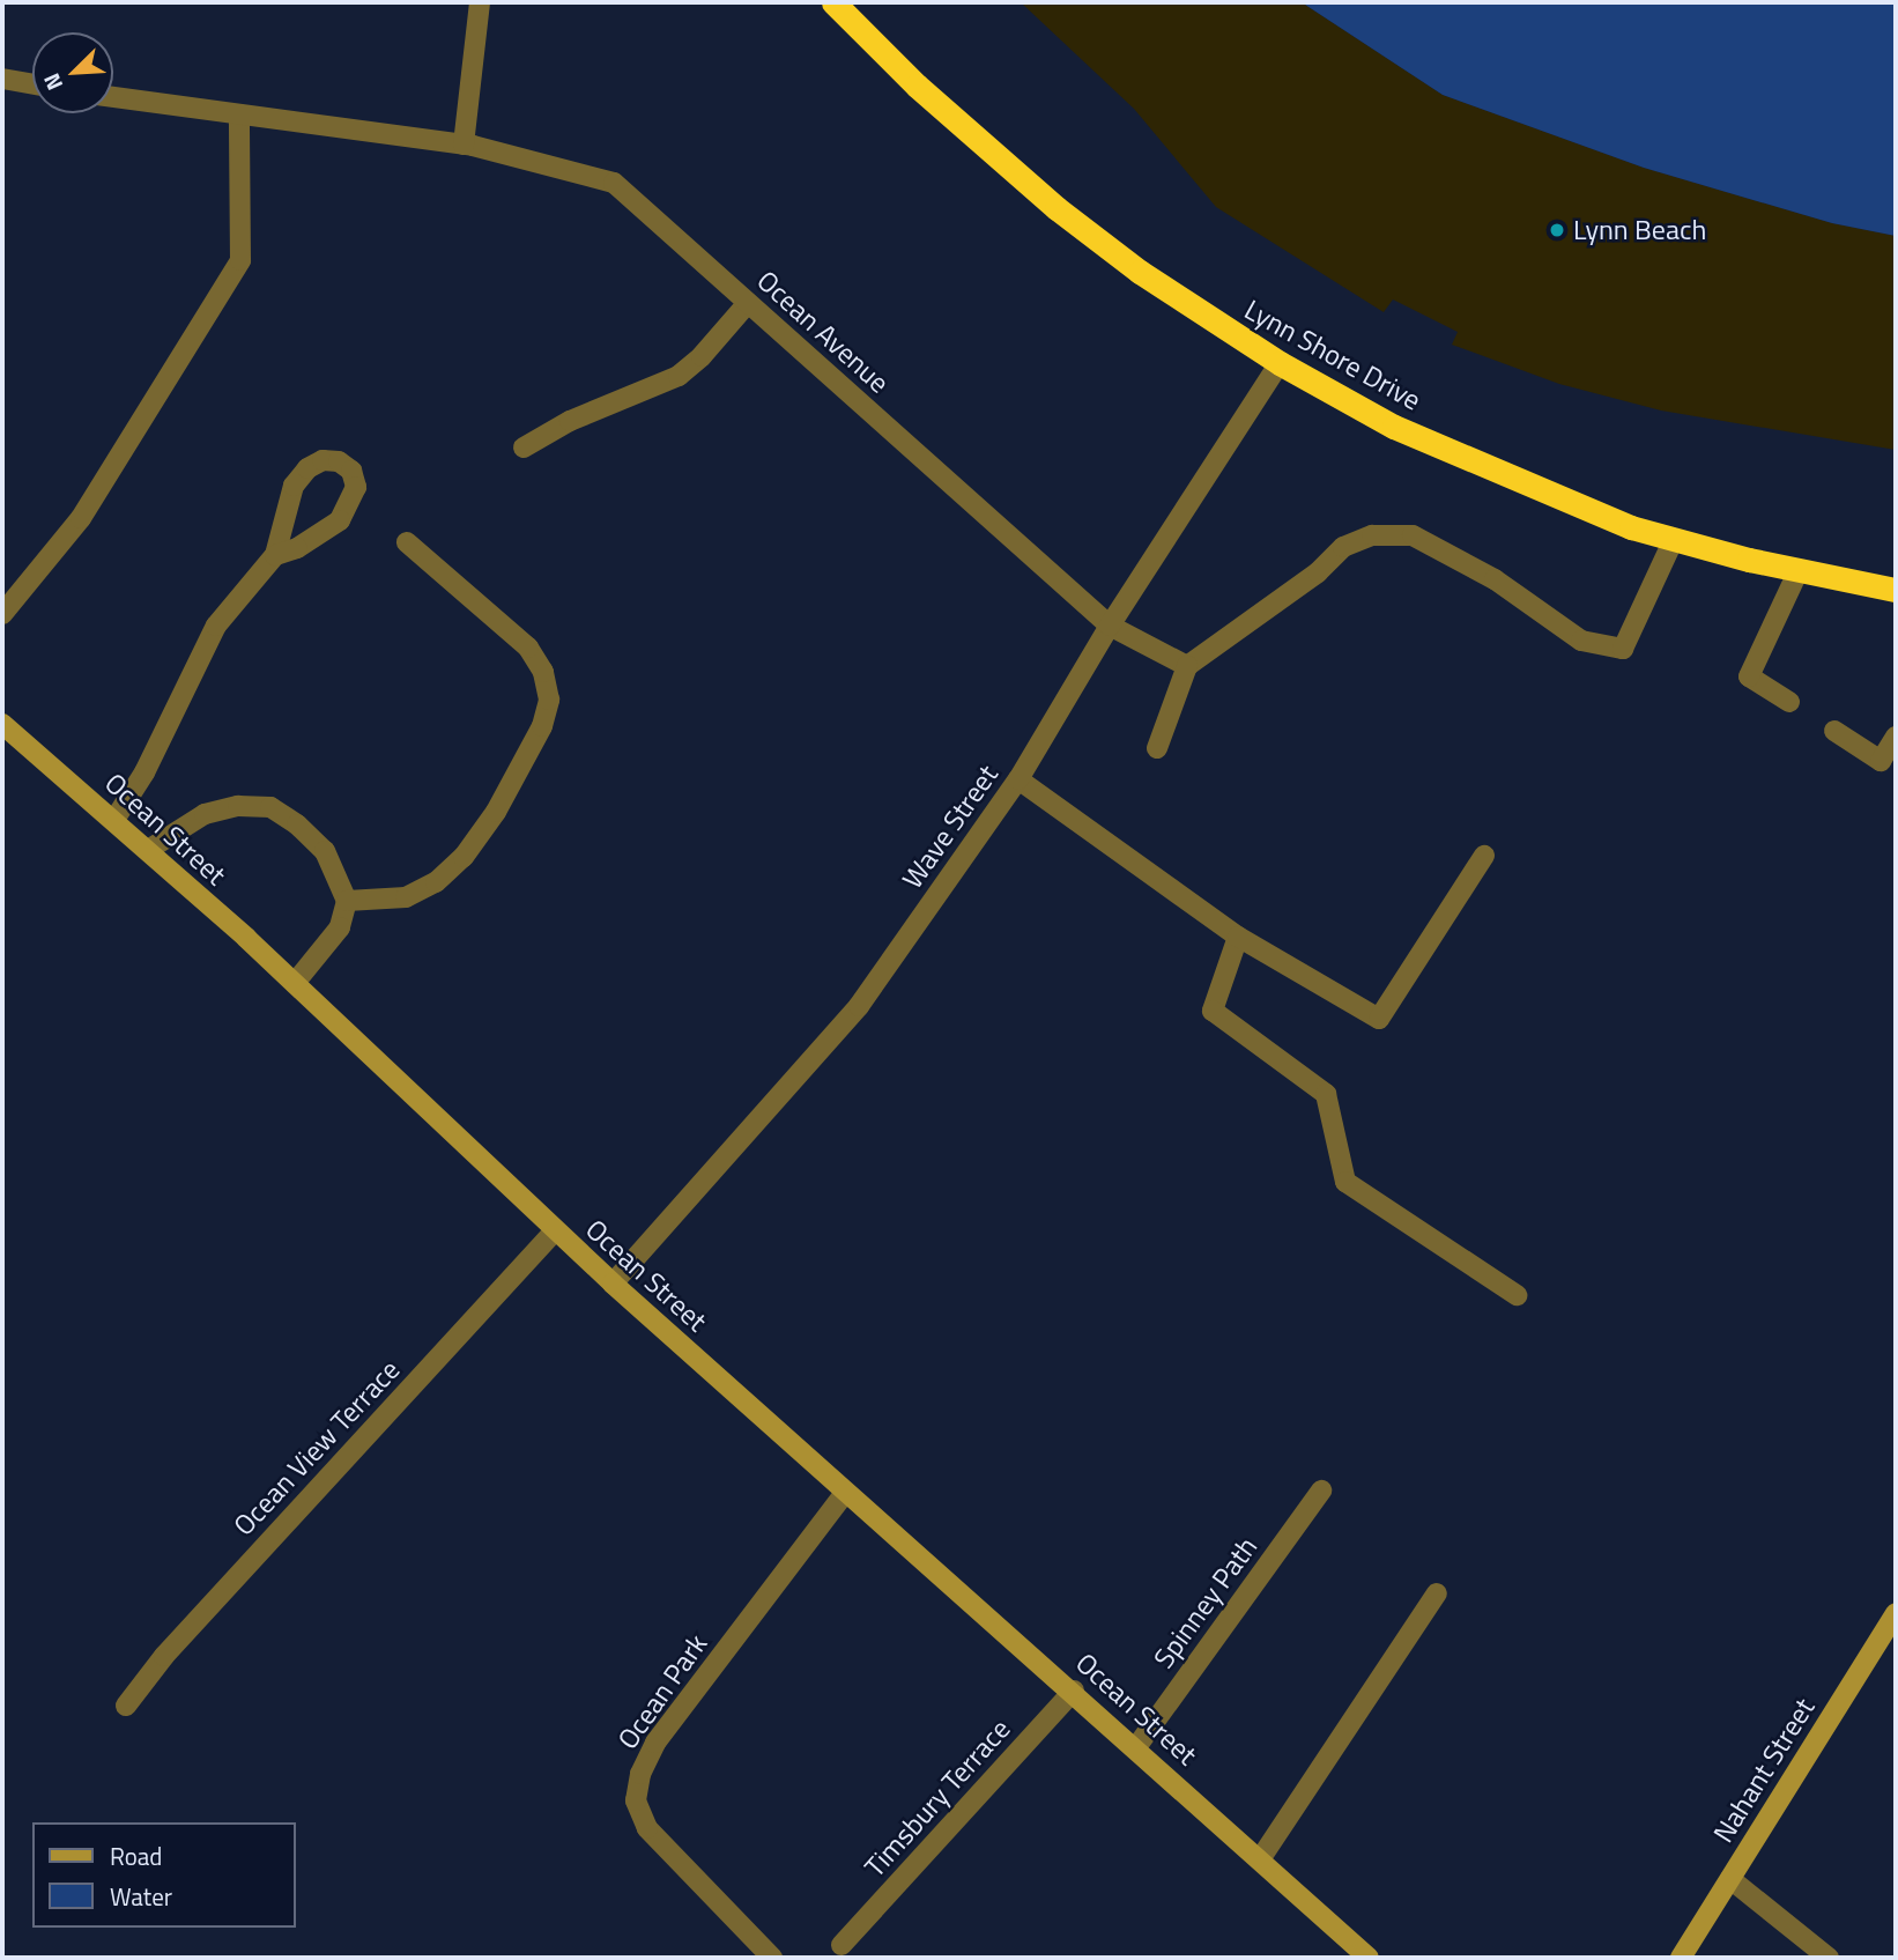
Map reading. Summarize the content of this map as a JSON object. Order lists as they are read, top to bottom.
{
  "streets": {
    "highway": ["Lynn Shore Drive"],
    "street": [
      "Ocean Avenue",
      "Wave Street",
      "Ocean Street",
      "Ocean View Terrace",
      "Spinney Path",
      "Ocean Park",
      "Nahant Street",
      "Timsbury Terrace"
    ]
  },
  "crossings": [
    ["Ocean Avenue", "Wave Street"],
    ["Lynn Shore Drive", "Wave Street"],
    ["Wave Street", "Ocean Street"],
    ["Ocean Street", "Ocean View Terrace"],
    ["Ocean Street", "Spinney Path"],
    ["Ocean Street", "Ocean Park"],
    ["Ocean Street", "Timsbury Terrace"]
  ],
  "places": ["Lynn Beach"],
  "legend": ["Road", "Water"],
  "north": "bottom left"
}
